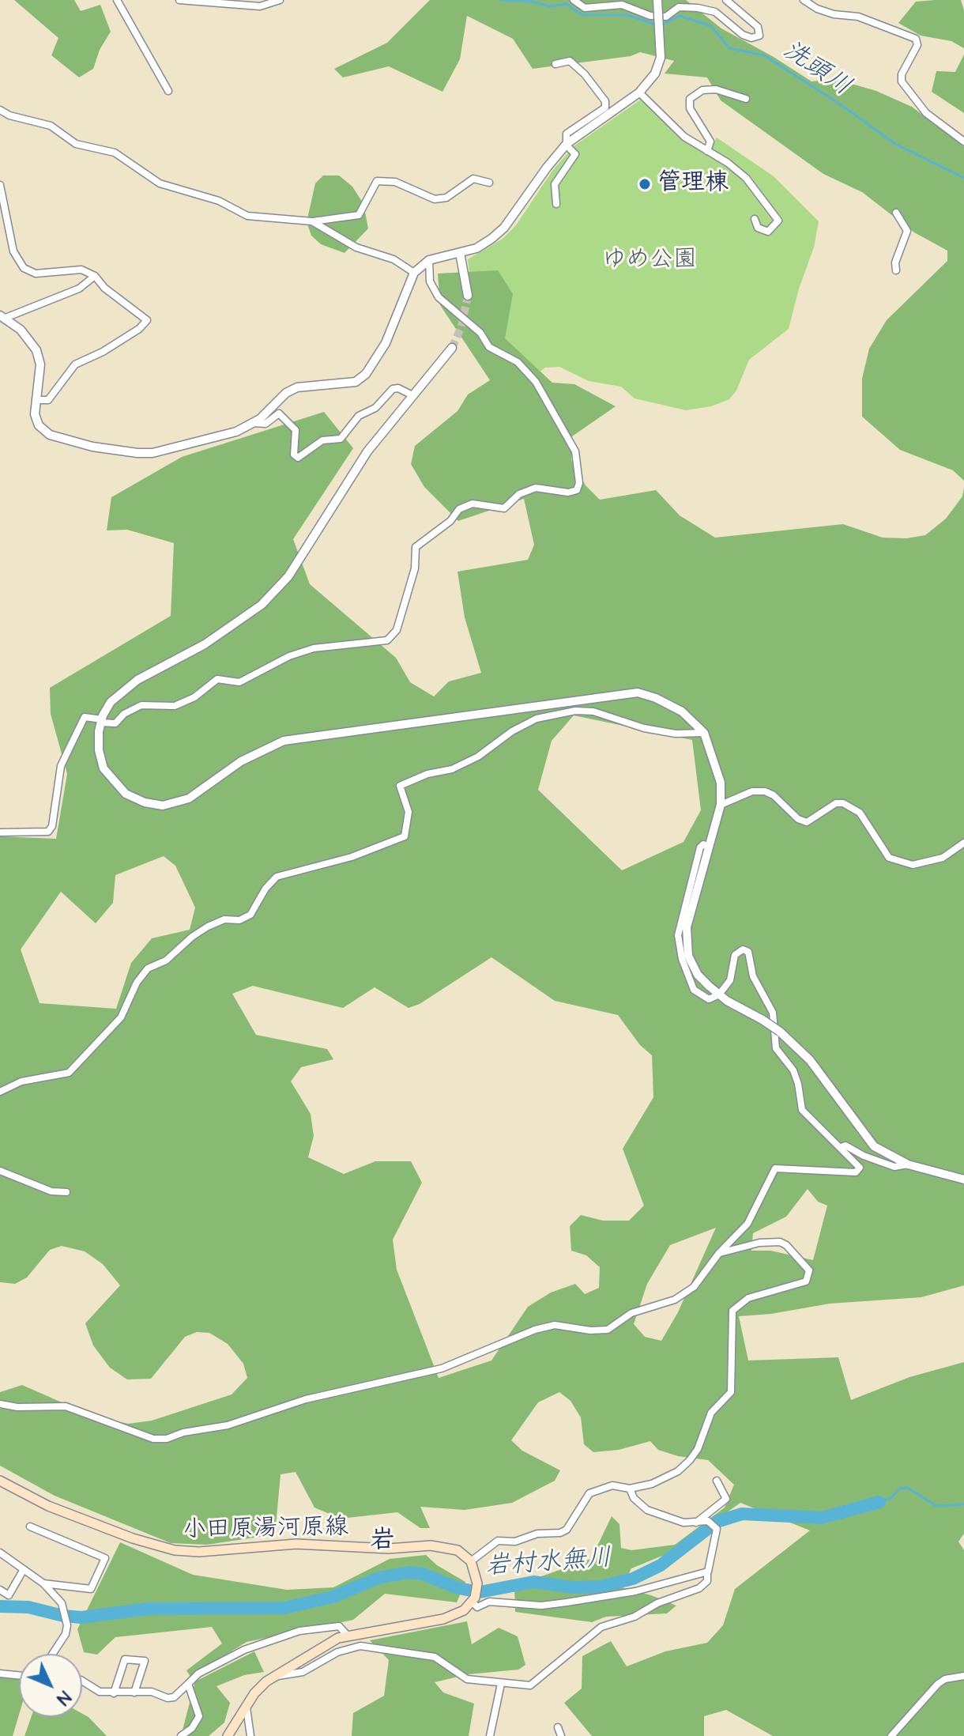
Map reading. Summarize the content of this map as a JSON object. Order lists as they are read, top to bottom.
{
  "streets": {
    "main road": ["小田原湯河原線"]
  },
  "districts": ["岩"],
  "water": ["洗頭川", "岩村水無川"],
  "parks": ["ゆめ公園"],
  "places": ["管理棟"],
  "north": "bottom right"
}
